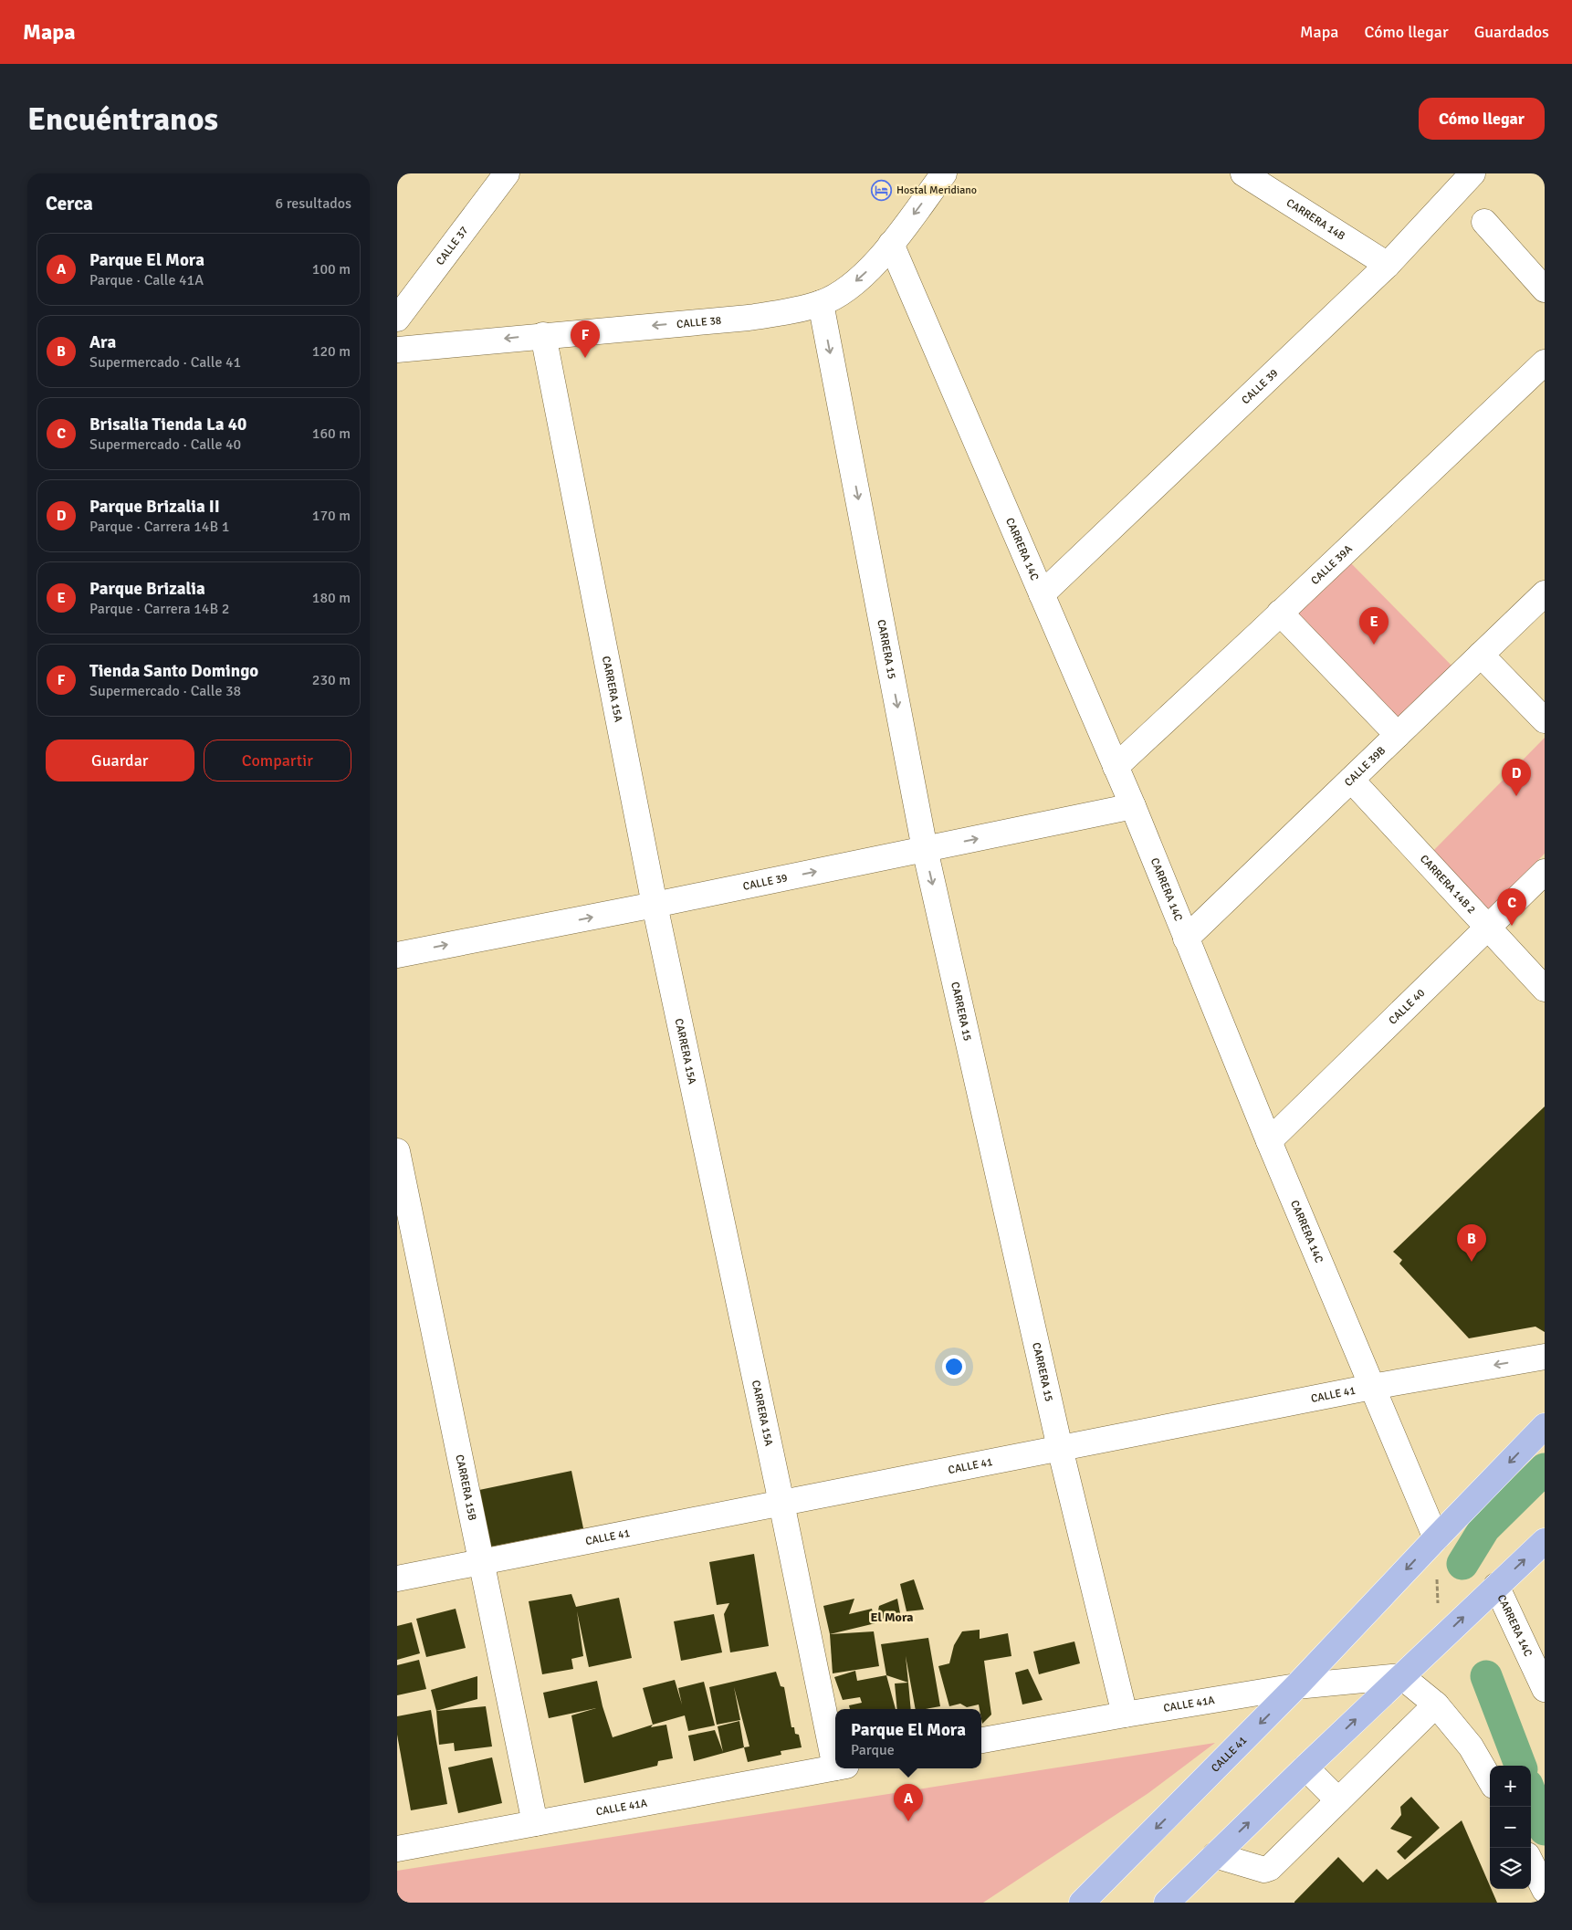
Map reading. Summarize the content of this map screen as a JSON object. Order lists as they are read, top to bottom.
{
  "streets": {
    "main road": ["CALLE 41"],
    "street": [
      "CARRERA 14B",
      "CALLE 37",
      "CALLE 38",
      "CALLE 39",
      "CARRERA 14C",
      "CALLE 39A",
      "CARRERA 15",
      "CARRERA 15A",
      "CALLE 39B",
      "CARRERA 14B 2",
      "CALLE 40",
      "CARRERA 15B",
      "CALLE 41A"
    ]
  },
  "crossings": [
    ["CARRERA 14B", "CALLE 39"],
    ["CALLE 38", "CARRERA 14C"],
    ["CALLE 38", "CARRERA 15"],
    ["CALLE 38", "CARRERA 15A"],
    ["CALLE 39", "CARRERA 14C"],
    ["CALLE 39", "CARRERA 15"],
    ["CALLE 39", "CARRERA 15A"],
    ["CARRERA 14C", "CALLE 39A"],
    ["CARRERA 14C", "CALLE 39B"],
    ["CARRERA 14C", "CALLE 40"],
    ["CARRERA 14C", "CALLE 41"],
    ["CARRERA 15", "CALLE 41"],
    ["CARRERA 15", "CALLE 41A"],
    ["CARRERA 15A", "CALLE 41"],
    ["CALLE 39B", "CARRERA 14B 2"],
    ["CARRERA 14B 2", "CALLE 40"],
    ["CALLE 41", "CARRERA 15B"],
    ["CALLE 41", "CALLE 41A"],
    ["CARRERA 15B", "CALLE 41A"]
  ],
  "one_way": [
    "CALLE 38",
    "CALLE 39",
    "CARRERA 15",
    "CALLE 41"
  ],
  "districts": ["El Mora"],
  "places": {
    "hotel": ["Hostal Meridiano"]
  },
  "page": {
    "header": "Mapa",
    "nav": ["Mapa", "Cómo llegar", "Guardados"],
    "buttons": [
      "Cómo llegar",
      ["Guardar", "Compartir"]
    ],
    "title": "Encuéntranos",
    "heading": ["Cerca", "6 resultados"],
    "list": [
      {
        "mark": "A",
        "name": "Parque El Mora",
        "note": "Parque · Calle 41A",
        "value": "100 m"
      },
      {
        "mark": "B",
        "name": "Ara",
        "note": "Supermercado · Calle 41",
        "value": "120 m"
      },
      {
        "mark": "C",
        "name": "Brisalia Tienda La 40",
        "note": "Supermercado · Calle 40",
        "value": "160 m"
      },
      {
        "mark": "D",
        "name": "Parque Brizalia II",
        "note": "Parque · Carrera 14B 1",
        "value": "170 m"
      },
      {
        "mark": "E",
        "name": "Parque Brizalia",
        "note": "Parque · Carrera 14B 2",
        "value": "180 m"
      },
      {
        "mark": "F",
        "name": "Tienda Santo Domingo",
        "note": "Supermercado · Calle 38",
        "value": "230 m"
      }
    ],
    "pins": [
      "F",
      "E",
      "D",
      "C",
      "B",
      "A"
    ],
    "popup": ["Parque El Mora", "Parque"],
    "map_buttons": ["+", "−"]
  }
}
